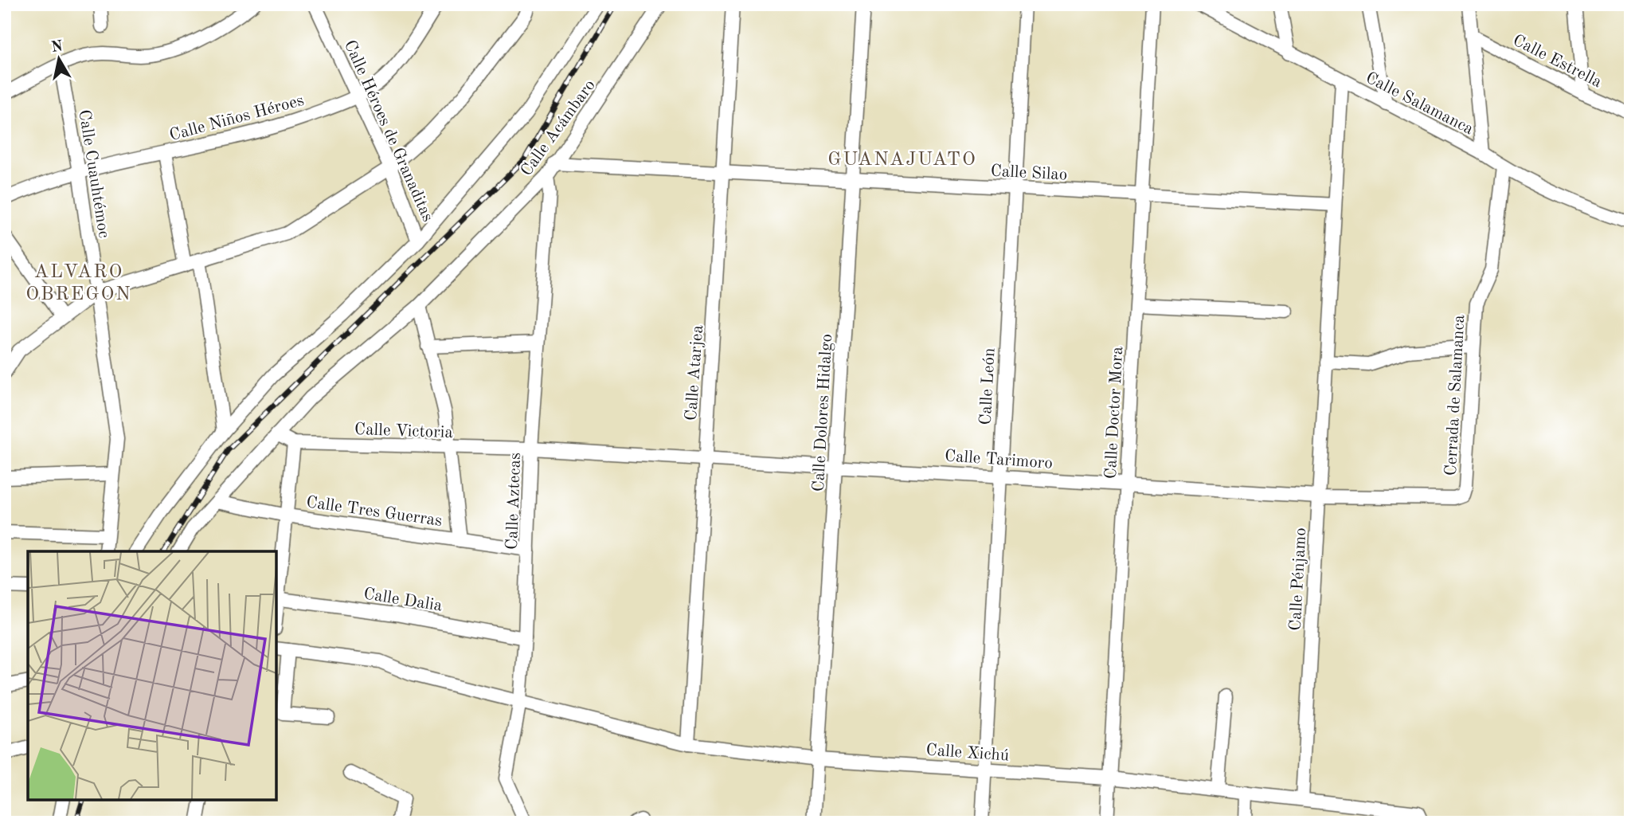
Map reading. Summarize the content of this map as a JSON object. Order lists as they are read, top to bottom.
{
  "streets": {
    "street": [
      "Calle Estrella",
      "Calle Salamanca",
      "Calle Niños Héroes",
      "Calle Acámbaro",
      "Calle Héroes de Granaditas",
      "Calle Silao",
      "Calle Cuauhtémoc",
      "Calle Atarjea",
      "Calle León",
      "Cerrada de Salamanca",
      "Calle Dolores Hidalgo",
      "Calle Doctor Mora",
      "Calle Victoria",
      "Calle Tarimoro",
      "Calle Aztecas",
      "Calle Tres Guerras",
      "Calle Pénjamo",
      "Calle Dalia",
      "Calle Xichú"
    ]
  },
  "crossings": [
    ["Calle Salamanca", "Cerrada de Salamanca"],
    ["Calle Salamanca", "Calle Pénjamo"],
    ["Calle Niños Héroes", "Calle Héroes de Granaditas"],
    ["Calle Niños Héroes", "Calle Cuauhtémoc"],
    ["Calle Acámbaro", "Calle Silao"],
    ["Calle Acámbaro", "Calle Victoria"],
    ["Calle Acámbaro", "Calle Aztecas"],
    ["Calle Acámbaro", "Calle Tres Guerras"],
    ["Calle Silao", "Calle Atarjea"],
    ["Calle Silao", "Calle León"],
    ["Calle Silao", "Calle Dolores Hidalgo"],
    ["Calle Silao", "Calle Doctor Mora"],
    ["Calle Silao", "Calle Pénjamo"],
    ["Calle Atarjea", "Calle Tarimoro"],
    ["Calle Atarjea", "Calle Xichú"],
    ["Calle León", "Calle Tarimoro"],
    ["Calle León", "Calle Xichú"],
    ["Cerrada de Salamanca", "Calle Tarimoro"],
    ["Calle Dolores Hidalgo", "Calle Tarimoro"],
    ["Calle Dolores Hidalgo", "Calle Xichú"],
    ["Calle Doctor Mora", "Calle Tarimoro"],
    ["Calle Doctor Mora", "Calle Xichú"],
    ["Calle Victoria", "Calle Tarimoro"],
    ["Calle Victoria", "Calle Aztecas"],
    ["Calle Tarimoro", "Calle Aztecas"],
    ["Calle Tarimoro", "Calle Pénjamo"],
    ["Calle Aztecas", "Calle Tres Guerras"],
    ["Calle Aztecas", "Calle Dalia"],
    ["Calle Aztecas", "Calle Xichú"],
    ["Calle Pénjamo", "Calle Xichú"]
  ],
  "districts": ["GUANAJUATO", "ALVARO OBREGON"],
  "north": "top"
}
